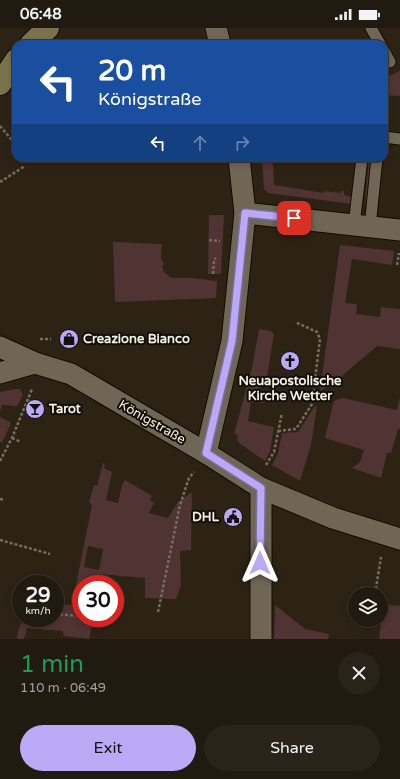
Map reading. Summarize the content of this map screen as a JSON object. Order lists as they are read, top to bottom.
{
  "streets": {
    "street": ["Königstraße"]
  },
  "places": {
    "shop": ["Creazione Bianco"],
    "church": ["Neuapostolische Kirche Wetter"],
    "bar": ["Tarot"],
    "public building": ["DHL"]
  },
  "page": {
    "status": "06:48",
    "turn": ["20 m", "Königstraße"],
    "speed": "29 km/h",
    "limit": "30",
    "heading": ["1 min", "110 m · 06:49"],
    "buttons": ["Exit", "Share"]
  }
}
